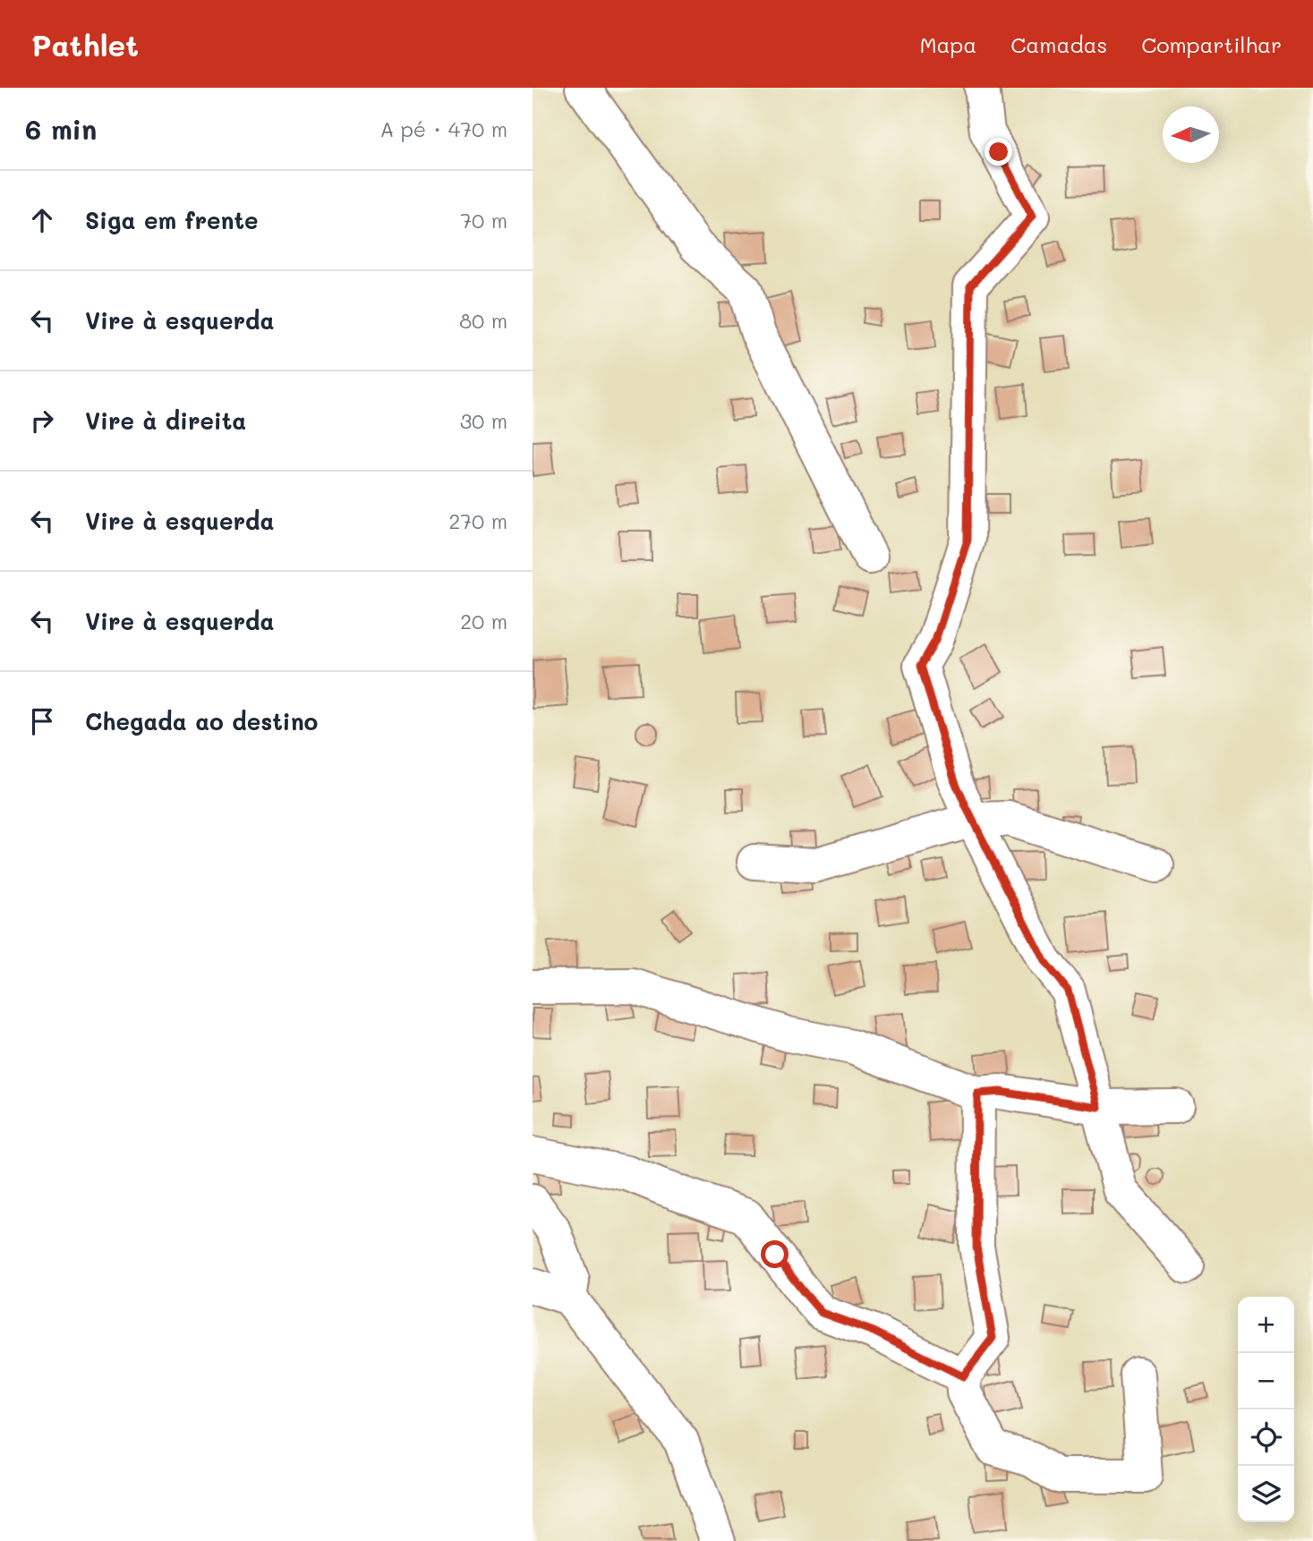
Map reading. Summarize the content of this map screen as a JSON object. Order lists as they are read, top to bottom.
{
  "north": "left",
  "page": {
    "header": "Pathlet",
    "nav": ["Mapa", "Camadas", "Compartilhar"],
    "heading": ["6 min", "A pé · 470 m"],
    "list": [
      ["Siga em frente", "70 m"],
      ["Vire à esquerda", "80 m"],
      ["Vire à direita", "30 m"],
      ["Vire à esquerda", "270 m"],
      ["Vire à esquerda", "20 m"],
      "Chegada ao destino"
    ],
    "map_buttons": ["+", "−"]
  }
}
